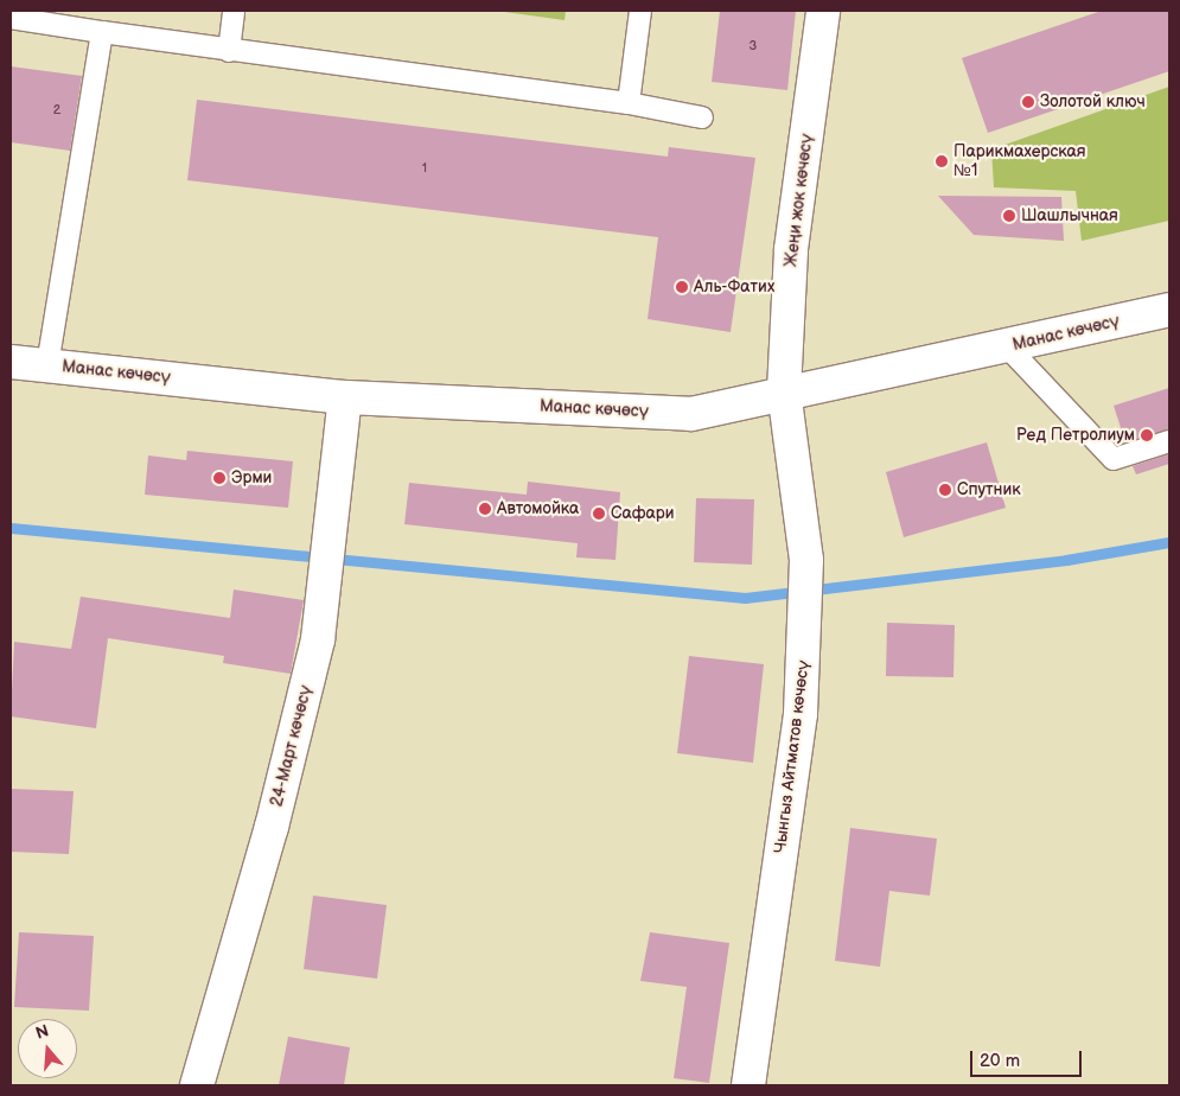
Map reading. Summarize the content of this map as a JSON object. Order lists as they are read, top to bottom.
{
  "streets": {
    "main road": [
      "Жеңи жок көчөсү",
      "Манас көчөсү",
      "24-Март көчөсү",
      "Чынгыз Айтматов көчөсү"
    ]
  },
  "crossings": [
    ["Жеңи жок көчөсү", "Манас көчөсү"],
    ["Жеңи жок көчөсү", "Чынгыз Айтматов көчөсү"],
    ["Манас көчөсү", "24-Март көчөсү"],
    ["Манас көчөсү", "Чынгыз Айтматов көчөсү"]
  ],
  "places": [
    "Золотой ключ",
    "Парикмахерская №1",
    "Шашлычная",
    "Аль-Фатих",
    "Ред Петролиум",
    "Эрми",
    "Спутник",
    "Автомойка",
    "Сафари"
  ],
  "house_numbers": ["3", "2", "1"],
  "scale_bar": "20 m",
  "north": "top"
}
